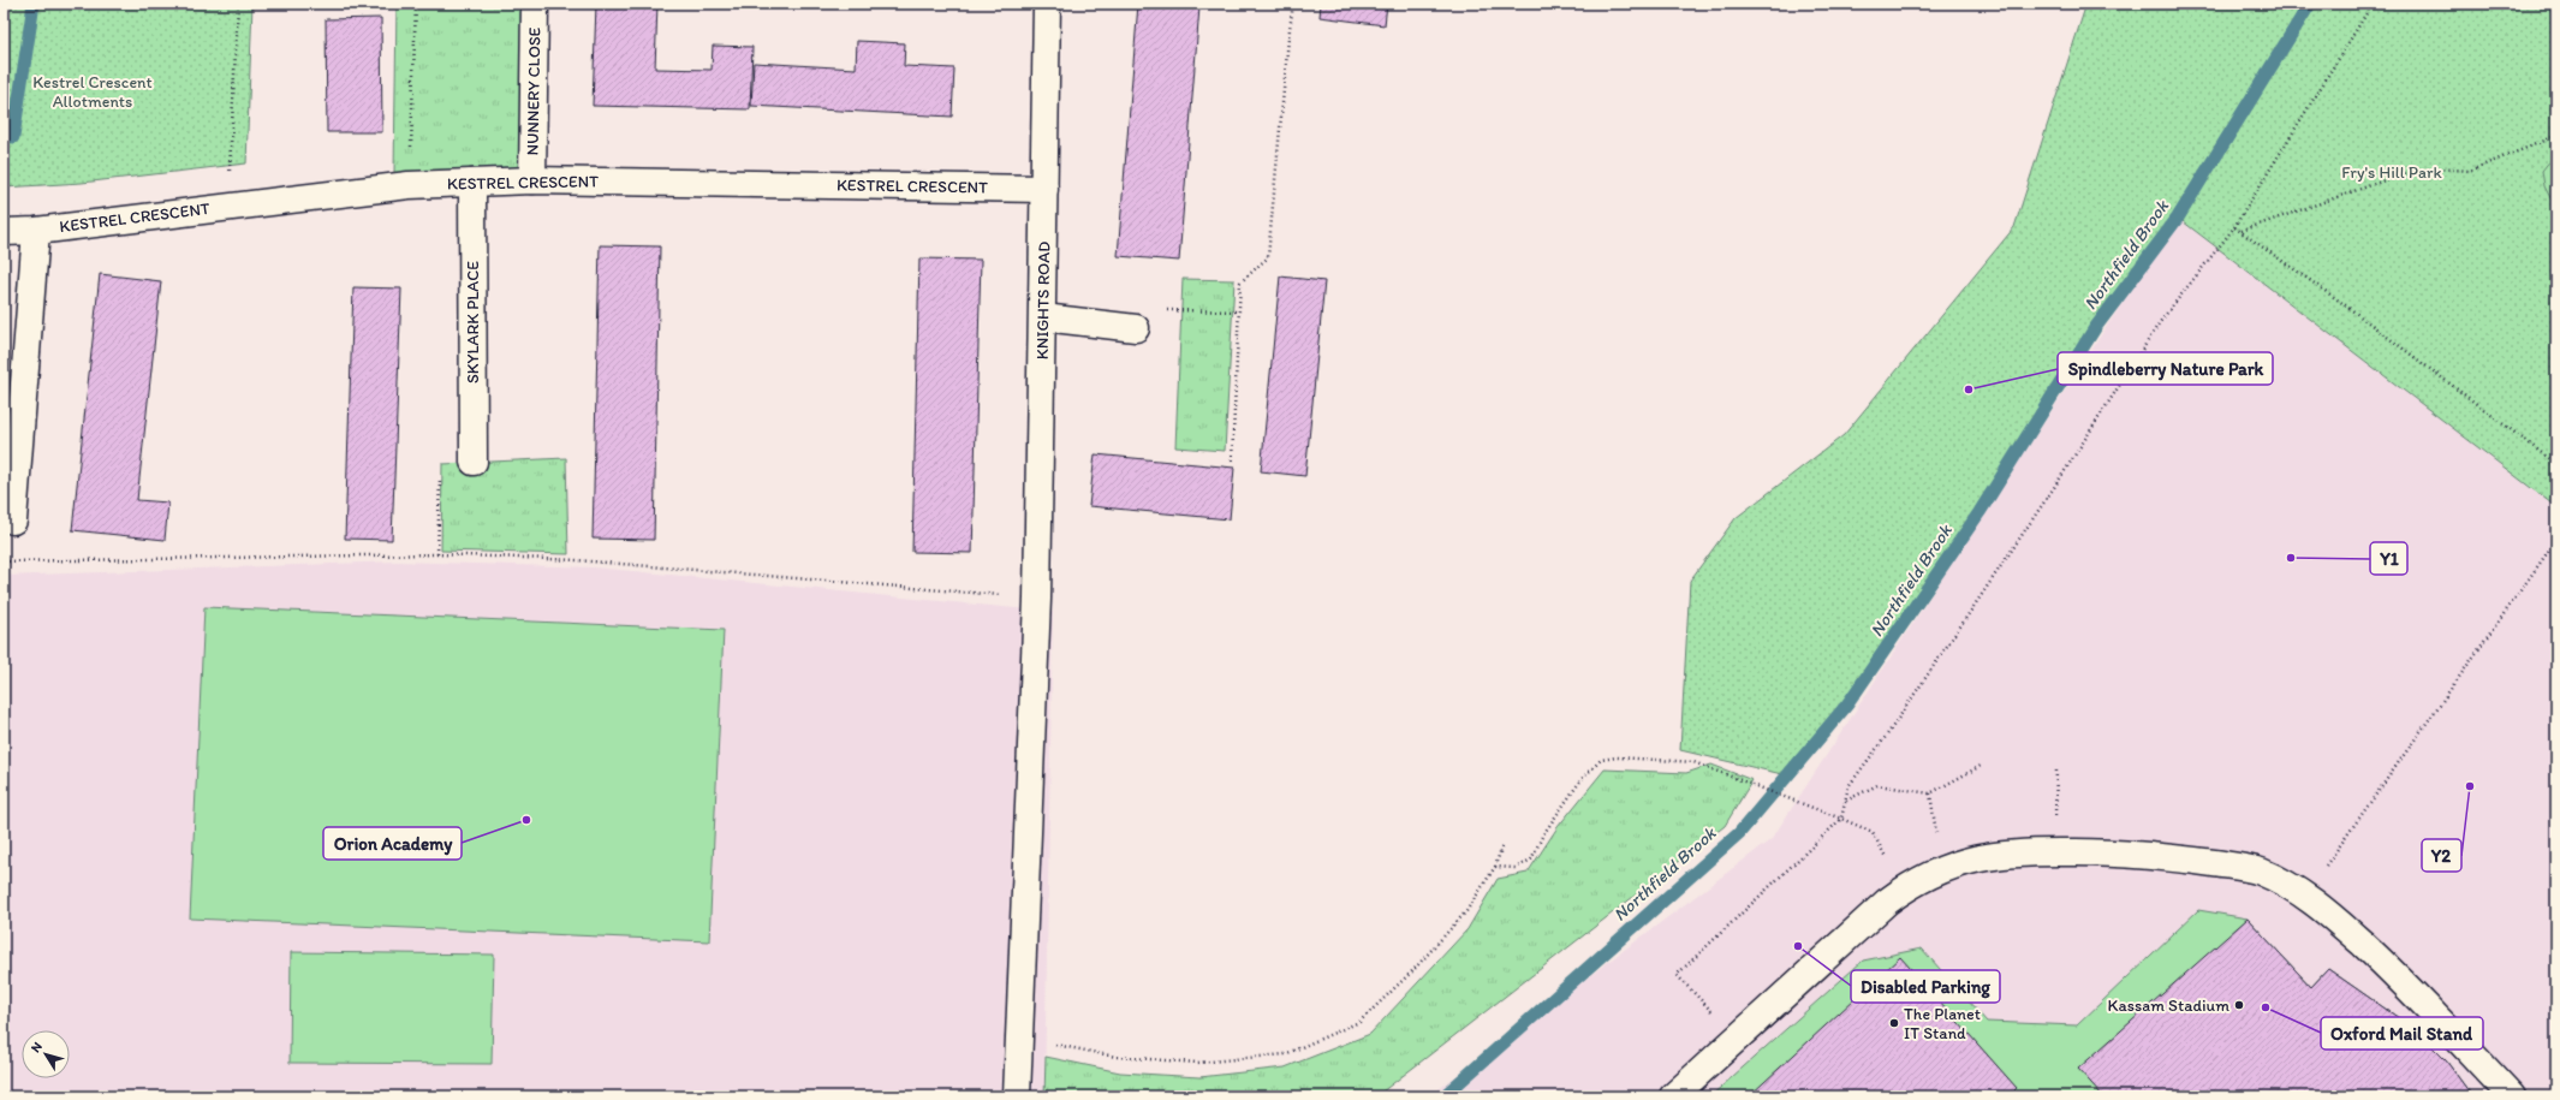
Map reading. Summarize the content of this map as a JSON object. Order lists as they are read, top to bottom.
{
  "streets": {
    "street": [
      "NUNNERY CLOSE",
      "KESTREL CRESCENT",
      "KNIGHTS ROAD",
      "SKYLARK PLACE"
    ]
  },
  "crossings": [
    ["NUNNERY CLOSE", "KESTREL CRESCENT"],
    ["KESTREL CRESCENT", "KNIGHTS ROAD"],
    ["KESTREL CRESCENT", "SKYLARK PLACE"]
  ],
  "water": ["Northfield Brook"],
  "parks": ["Kestrel Crescent Allotments", "Fry's Hill Park"],
  "places": [
    "Spindleberry Nature Park",
    "Y1",
    "Y2",
    "Orion Academy",
    "Disabled Parking",
    "Kassam Stadium",
    "Oxford Mail Stand",
    "The Planet IT Stand"
  ],
  "north": "top left"
}
